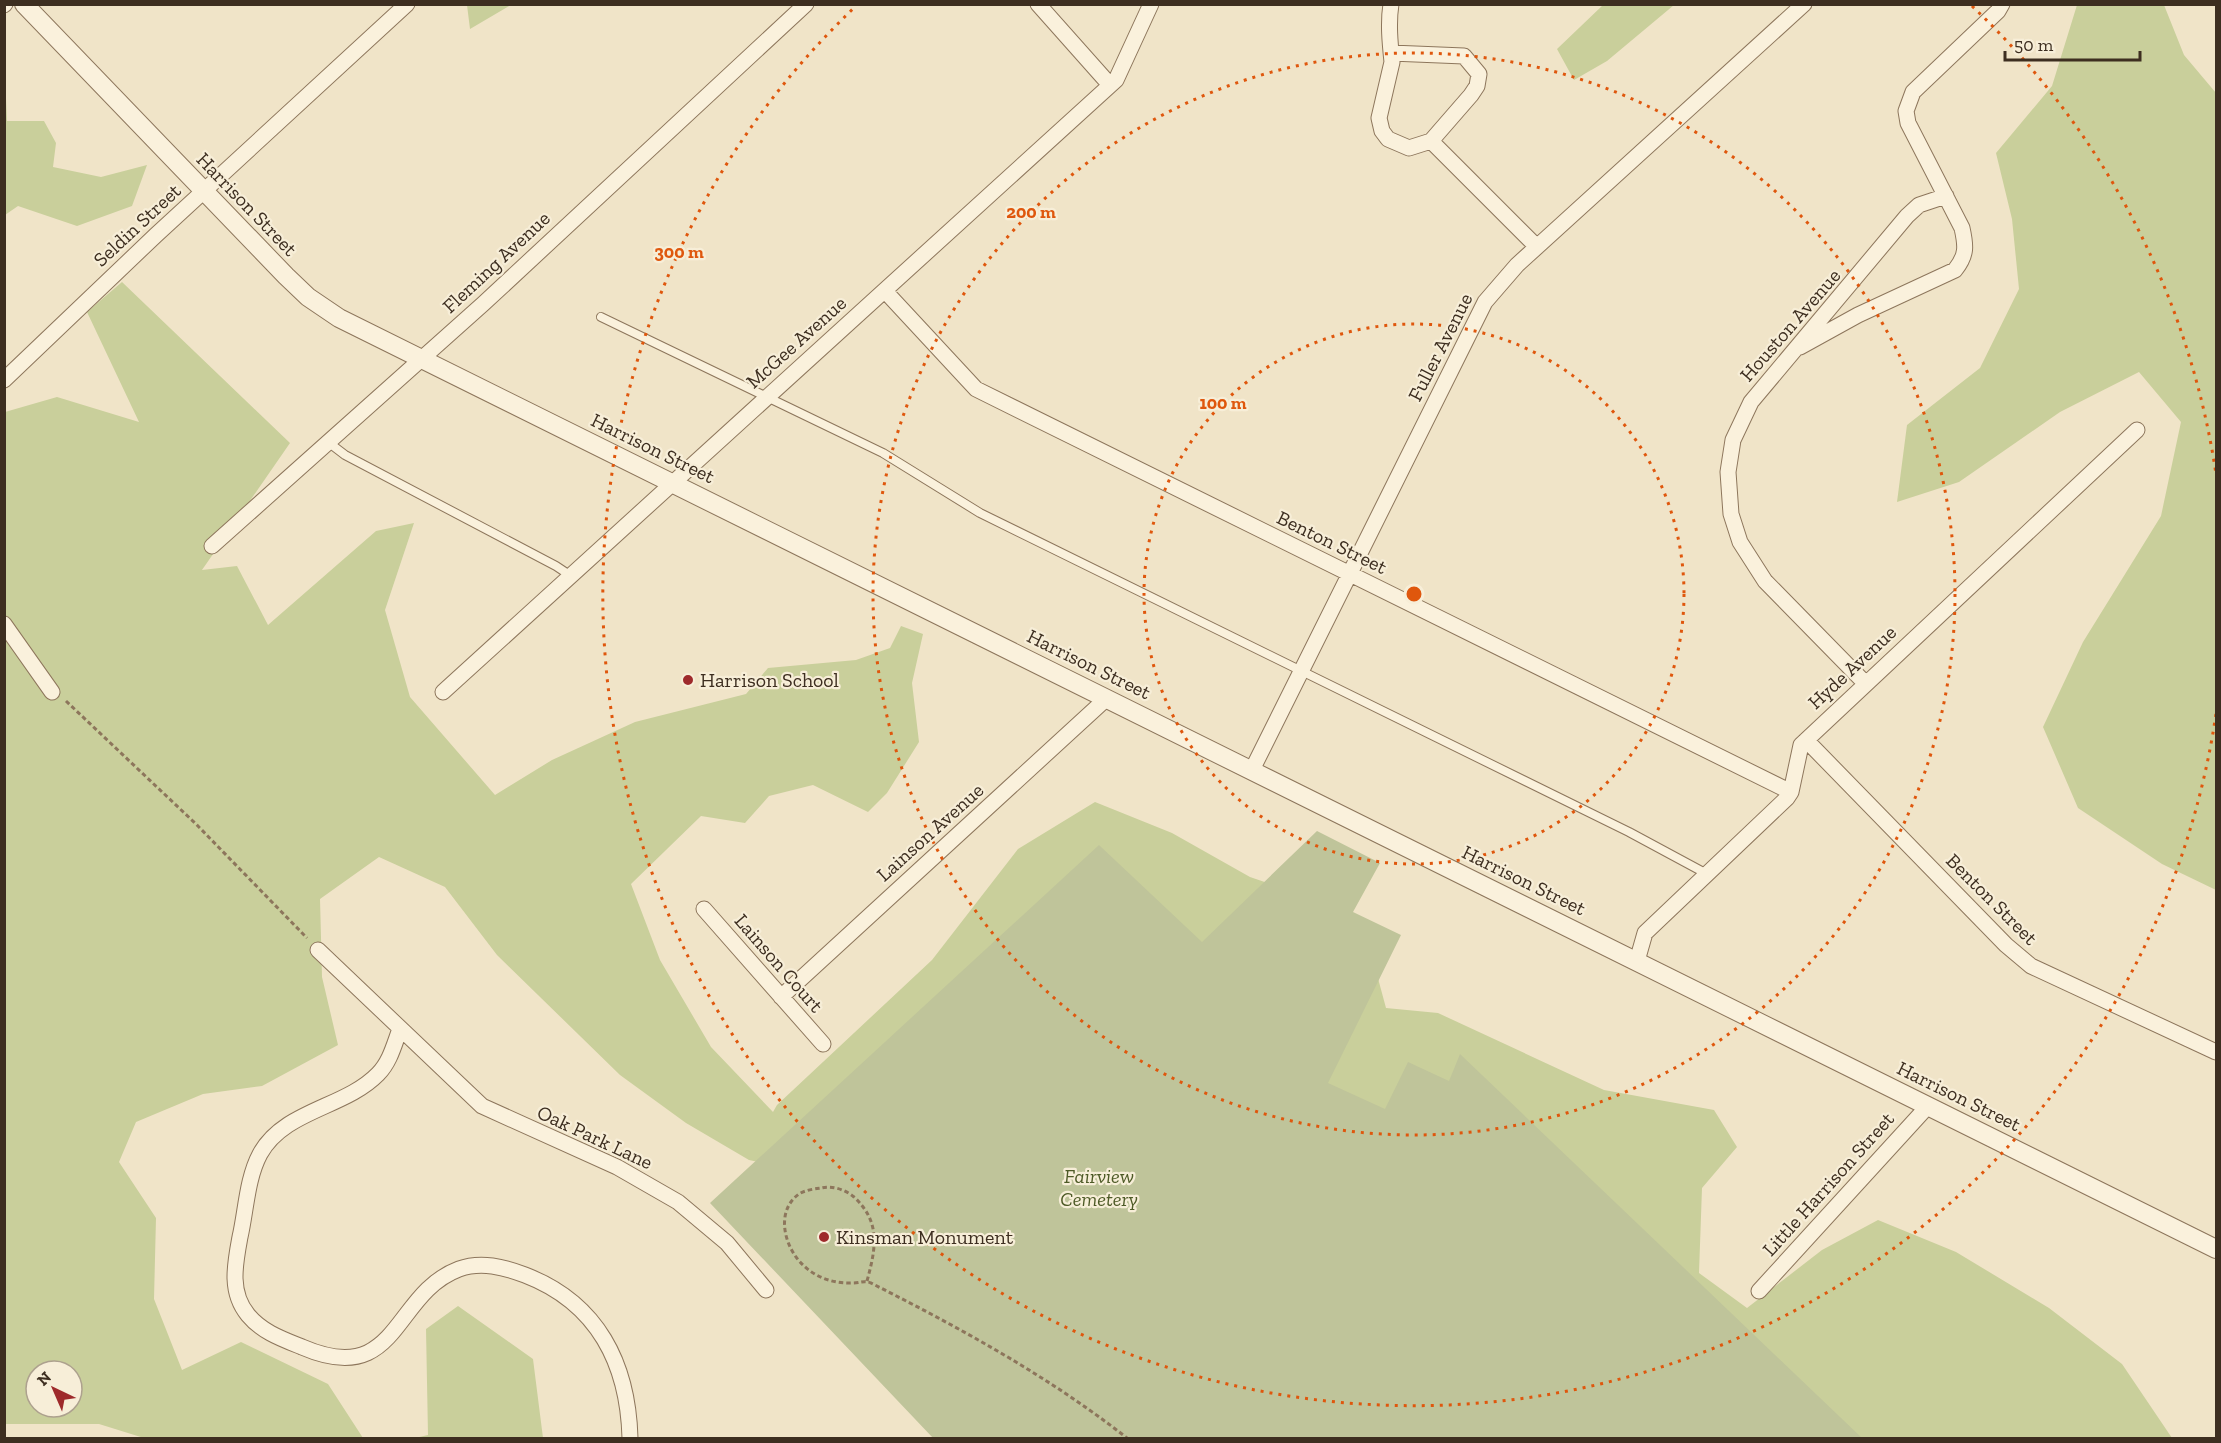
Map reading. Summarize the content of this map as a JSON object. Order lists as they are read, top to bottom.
{
  "streets": {
    "street": [
      "Harrison Street",
      "Seldin Street",
      "Fleming Avenue",
      "Houston Avenue",
      "McGee Avenue",
      "Fuller Avenue",
      "Benton Street",
      "Hyde Avenue",
      "Lainson Avenue",
      "Lainson Court",
      "Oak Park Lane",
      "Little Harrison Street"
    ]
  },
  "crossings": [
    ["Harrison Street", "Seldin Street"],
    ["Harrison Street", "Fleming Avenue"],
    ["Harrison Street", "McGee Avenue"],
    ["Harrison Street", "Fuller Avenue"],
    ["Harrison Street", "Lainson Avenue"],
    ["Harrison Street", "Little Harrison Street"],
    ["Houston Avenue", "Hyde Avenue"],
    ["McGee Avenue", "Benton Street"],
    ["Fuller Avenue", "Benton Street"],
    ["Benton Street", "Hyde Avenue"],
    ["Lainson Avenue", "Lainson Court"]
  ],
  "parks": ["Fairview Cemetery"],
  "places": ["Harrison School", "Kinsman Monument"],
  "scale_bar": "50 m",
  "north": "top left",
  "rings": ["200 m", "300 m", "100 m"]
}
